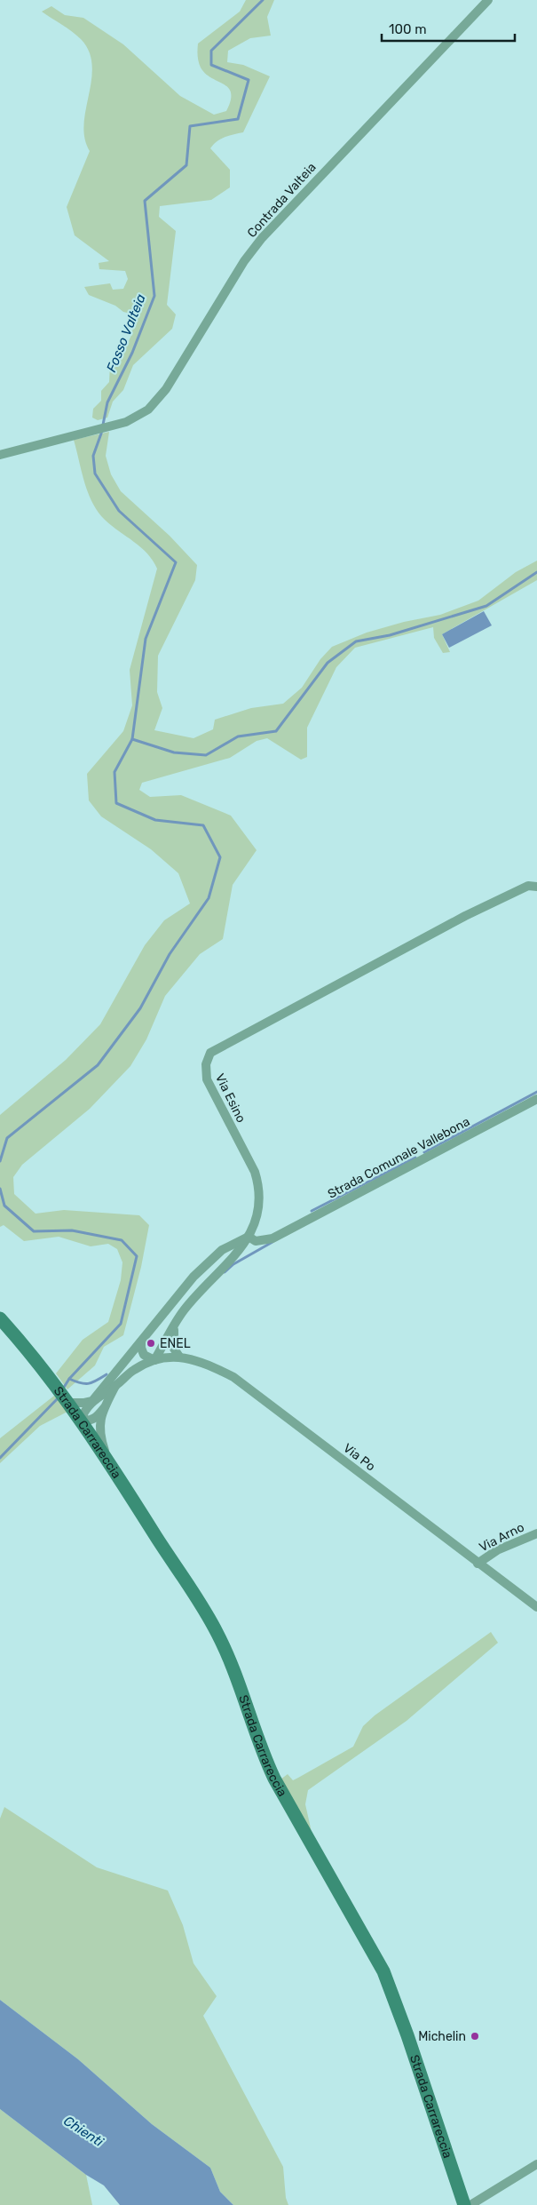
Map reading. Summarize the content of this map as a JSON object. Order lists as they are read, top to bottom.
{
  "streets": {
    "main road": ["Strada Carrareccia"],
    "street": [
      "Contrada Valteia",
      "Via Esino",
      "Strada Comunale Vallebona",
      "Via Po",
      "Via Arno"
    ]
  },
  "crossings": [
    ["Via Esino", "Strada Comunale Vallebona"],
    ["Via Po", "Via Arno"]
  ],
  "water": ["Fosso Valteia", "Chienti"],
  "places": ["ENEL", "Michelin"],
  "scale_bar": "100 m"
}
